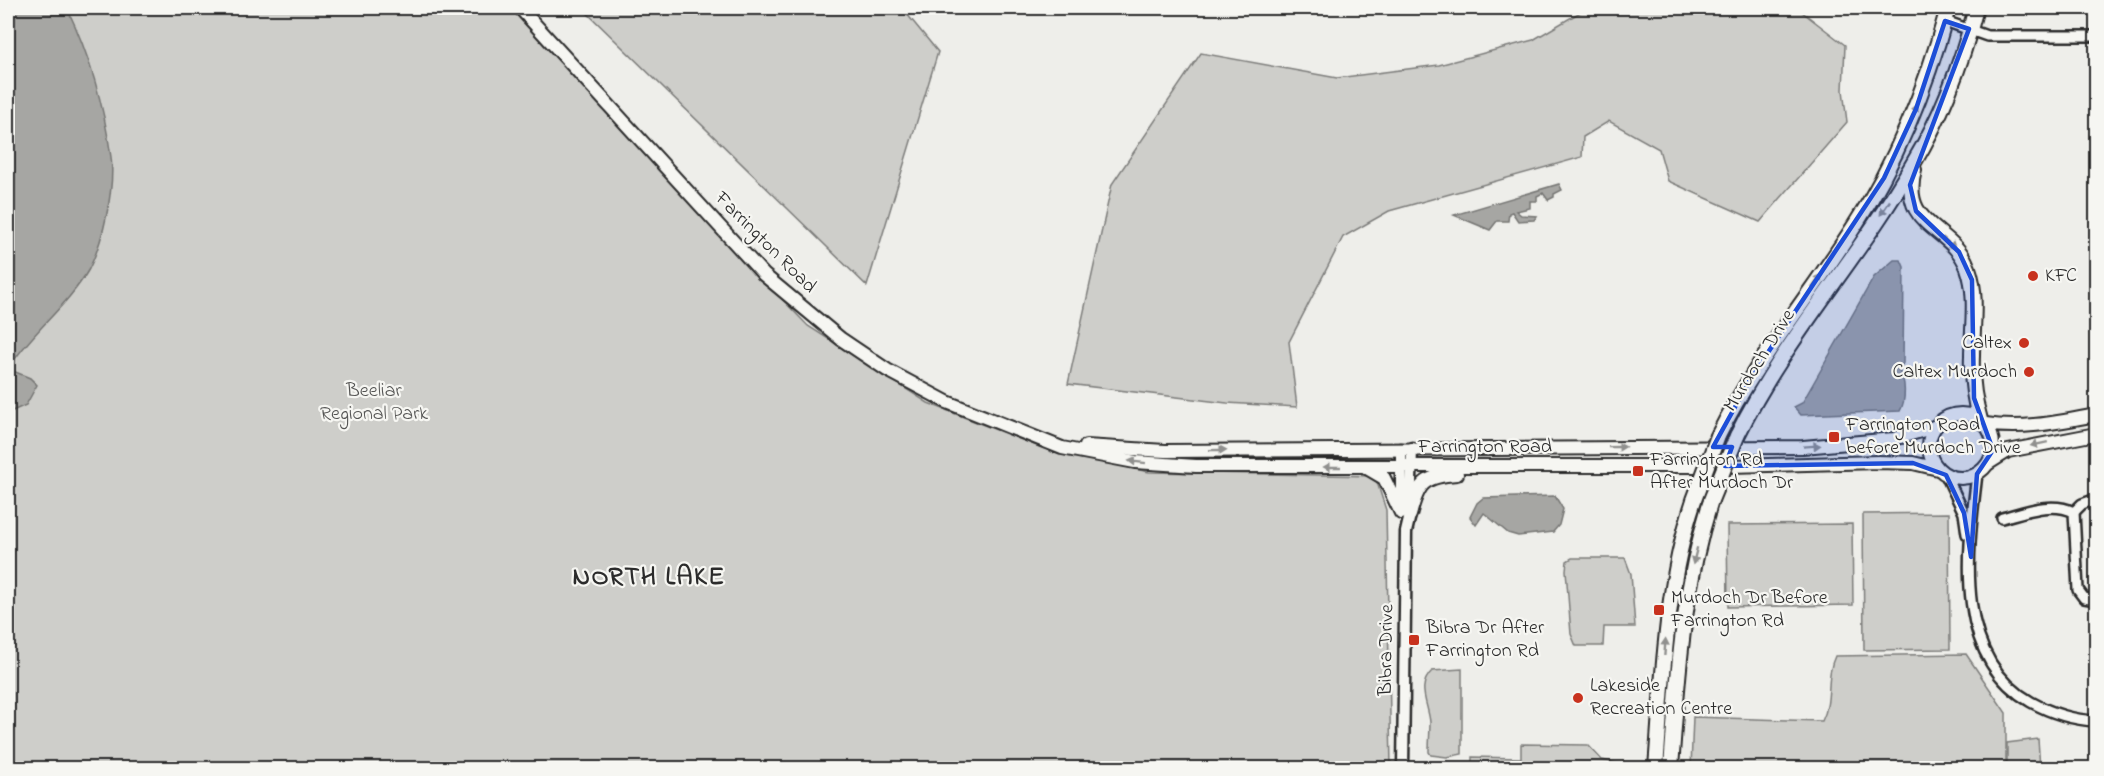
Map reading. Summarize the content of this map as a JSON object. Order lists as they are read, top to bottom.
{
  "streets": {
    "main road": ["Farrington Road", "Murdoch Drive"],
    "street": ["Bibra Drive"]
  },
  "crossings": [
    ["Farrington Road", "Bibra Drive"]
  ],
  "districts": ["NORTH LAKE"],
  "parks": ["Beeliar Regional Park"],
  "places": {
    "other": [
      "KFC",
      "Caltex",
      "Caltex Murdoch",
      "Lakeside Recreation Centre"
    ],
    "transit": [
      "Farrington Road before Murdoch Drive",
      "Farrington Rd After Murdoch Dr",
      "Murdoch Dr Before Farrington Rd",
      "Bibra Dr After Farrington Rd"
    ]
  }
}
